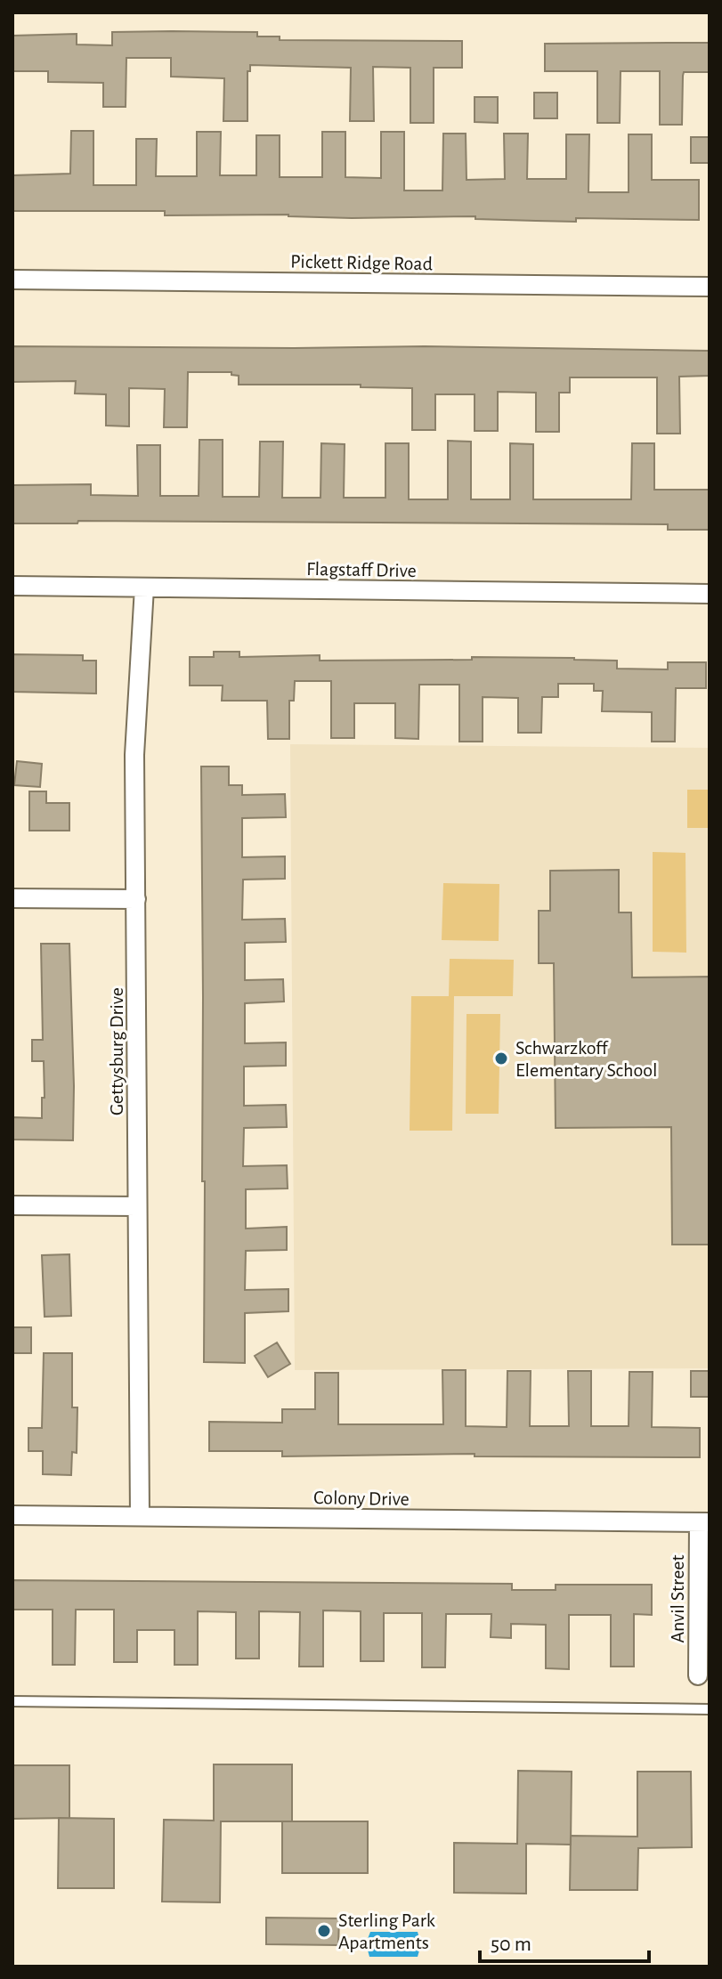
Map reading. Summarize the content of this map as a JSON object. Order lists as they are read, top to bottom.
{
  "streets": {
    "street": [
      "Pickett Ridge Road",
      "Flagstaff Drive",
      "Gettysburg Drive",
      "Colony Drive",
      "Anvil Street"
    ]
  },
  "crossings": [
    ["Flagstaff Drive", "Gettysburg Drive"],
    ["Gettysburg Drive", "Colony Drive"],
    ["Colony Drive", "Anvil Street"]
  ],
  "places": ["Schwarzkoff Elementary School", "Sterling Park Apartments"],
  "scale_bar": "50 m"
}
